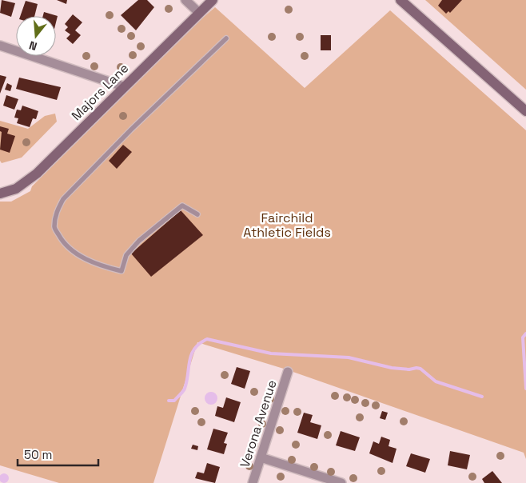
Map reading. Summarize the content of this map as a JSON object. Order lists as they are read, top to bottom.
{
  "streets": {
    "street": ["Majors Lane", "Verona Avenue"]
  },
  "parks": ["Fairchild Athletic Fields"],
  "scale_bar": "50 m",
  "north": "bottom"
}
